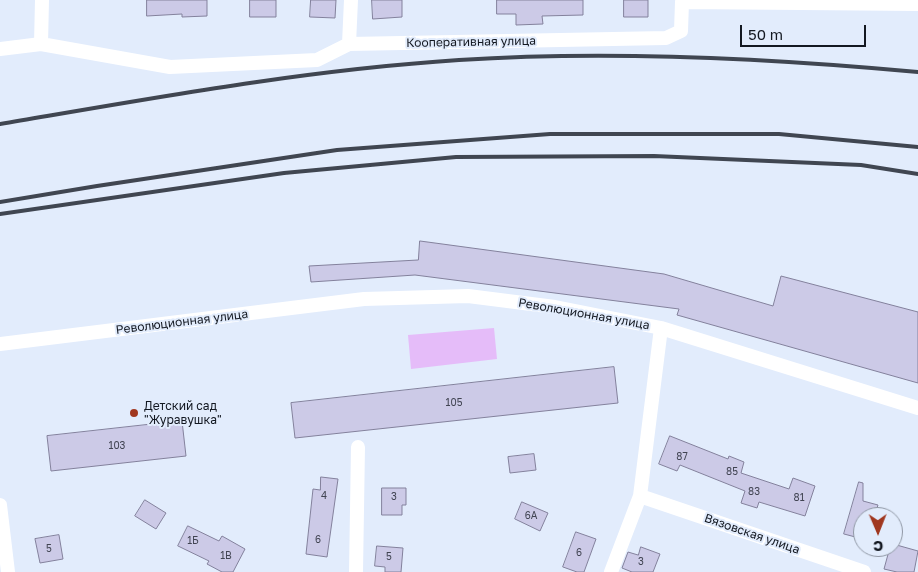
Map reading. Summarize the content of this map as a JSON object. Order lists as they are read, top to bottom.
{
  "streets": {
    "street": ["Кооперативная улица", "Революционная улица", "Вязовская улица"]
  },
  "places": ["Детский сад \"Журавушка\""],
  "house_numbers": [
    "105",
    "103",
    "87",
    "85",
    "83",
    "4",
    "3",
    "81",
    "6А",
    "6",
    "1Б",
    "5",
    "6",
    "1В",
    "5",
    "3"
  ],
  "scale_bar": "50 m",
  "north": "bottom"
}
